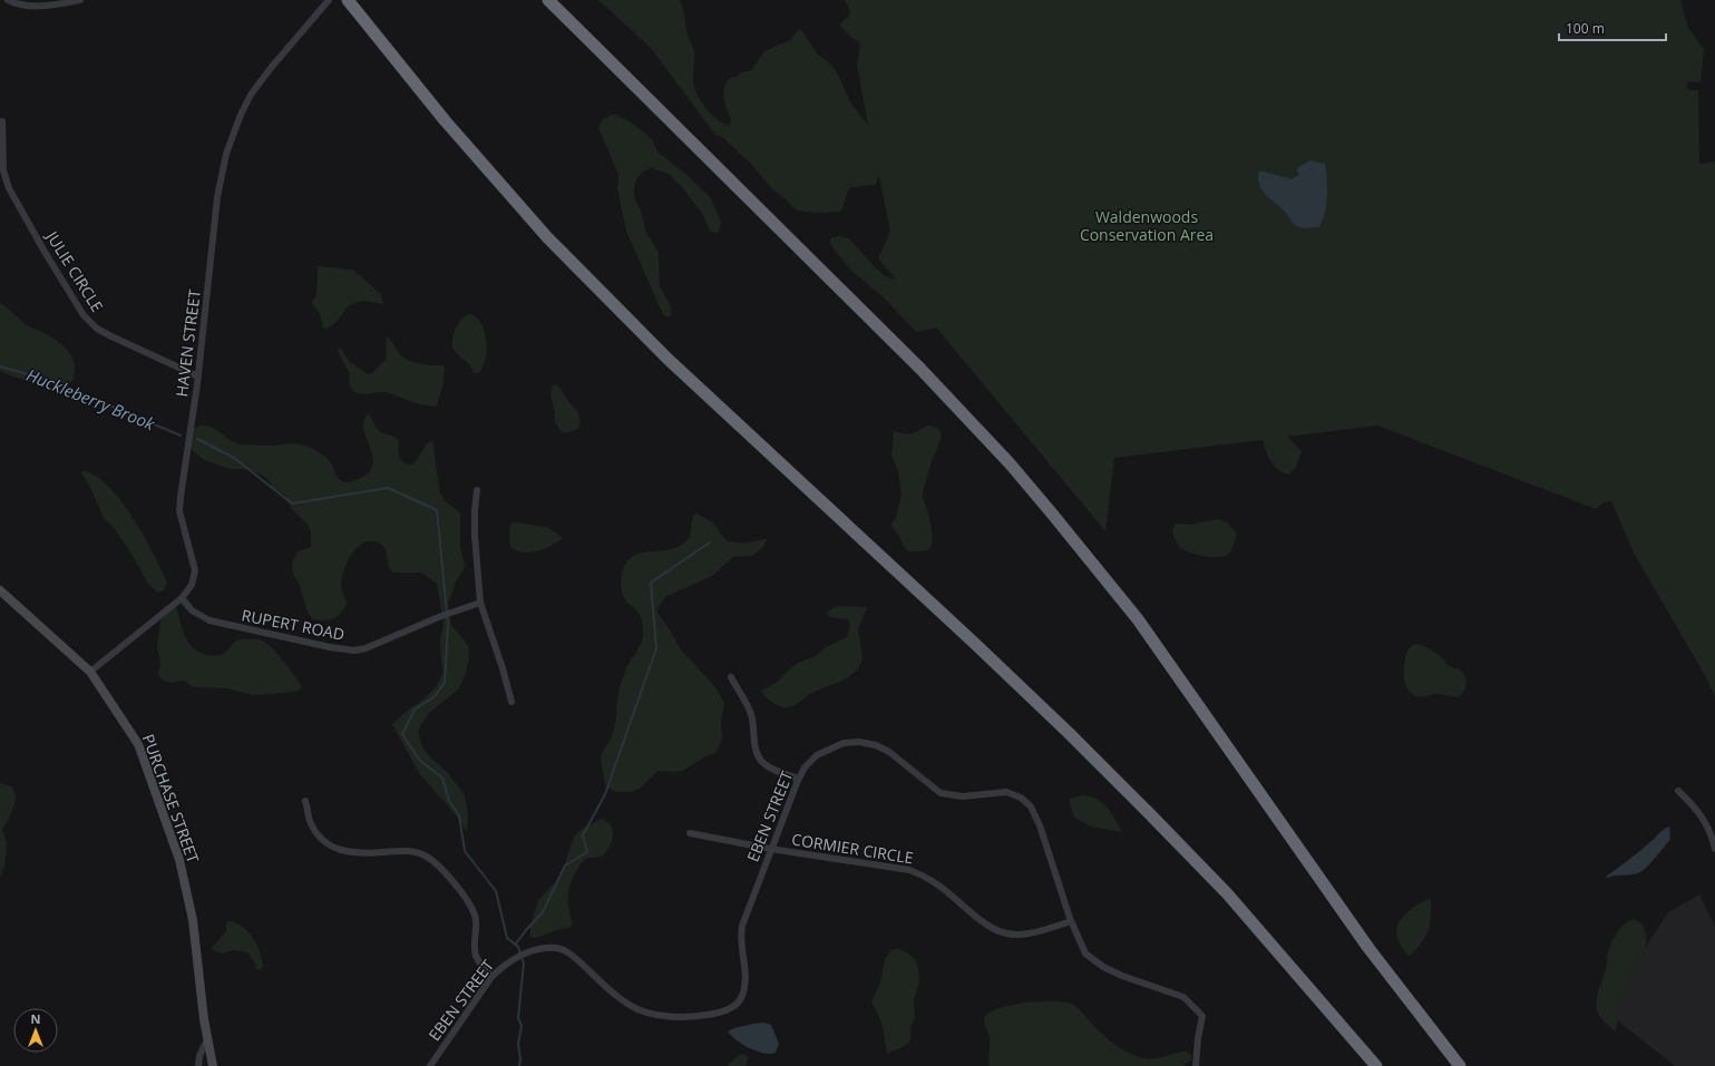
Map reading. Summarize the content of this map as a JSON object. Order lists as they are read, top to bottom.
{
  "streets": {
    "main road": ["PURCHASE STREET"],
    "street": [
      "JULIE CIRCLE",
      "HAVEN STREET",
      "RUPERT ROAD",
      "EBEN STREET",
      "CORMIER CIRCLE"
    ]
  },
  "crossings": [
    ["JULIE CIRCLE", "HAVEN STREET"],
    ["HAVEN STREET", "RUPERT ROAD"],
    ["HAVEN STREET", "PURCHASE STREET"],
    ["EBEN STREET", "CORMIER CIRCLE"]
  ],
  "water": ["Huckleberry Brook"],
  "parks": ["Waldenwoods Conservation Area"],
  "scale_bar": "100 m",
  "north": "top"
}
